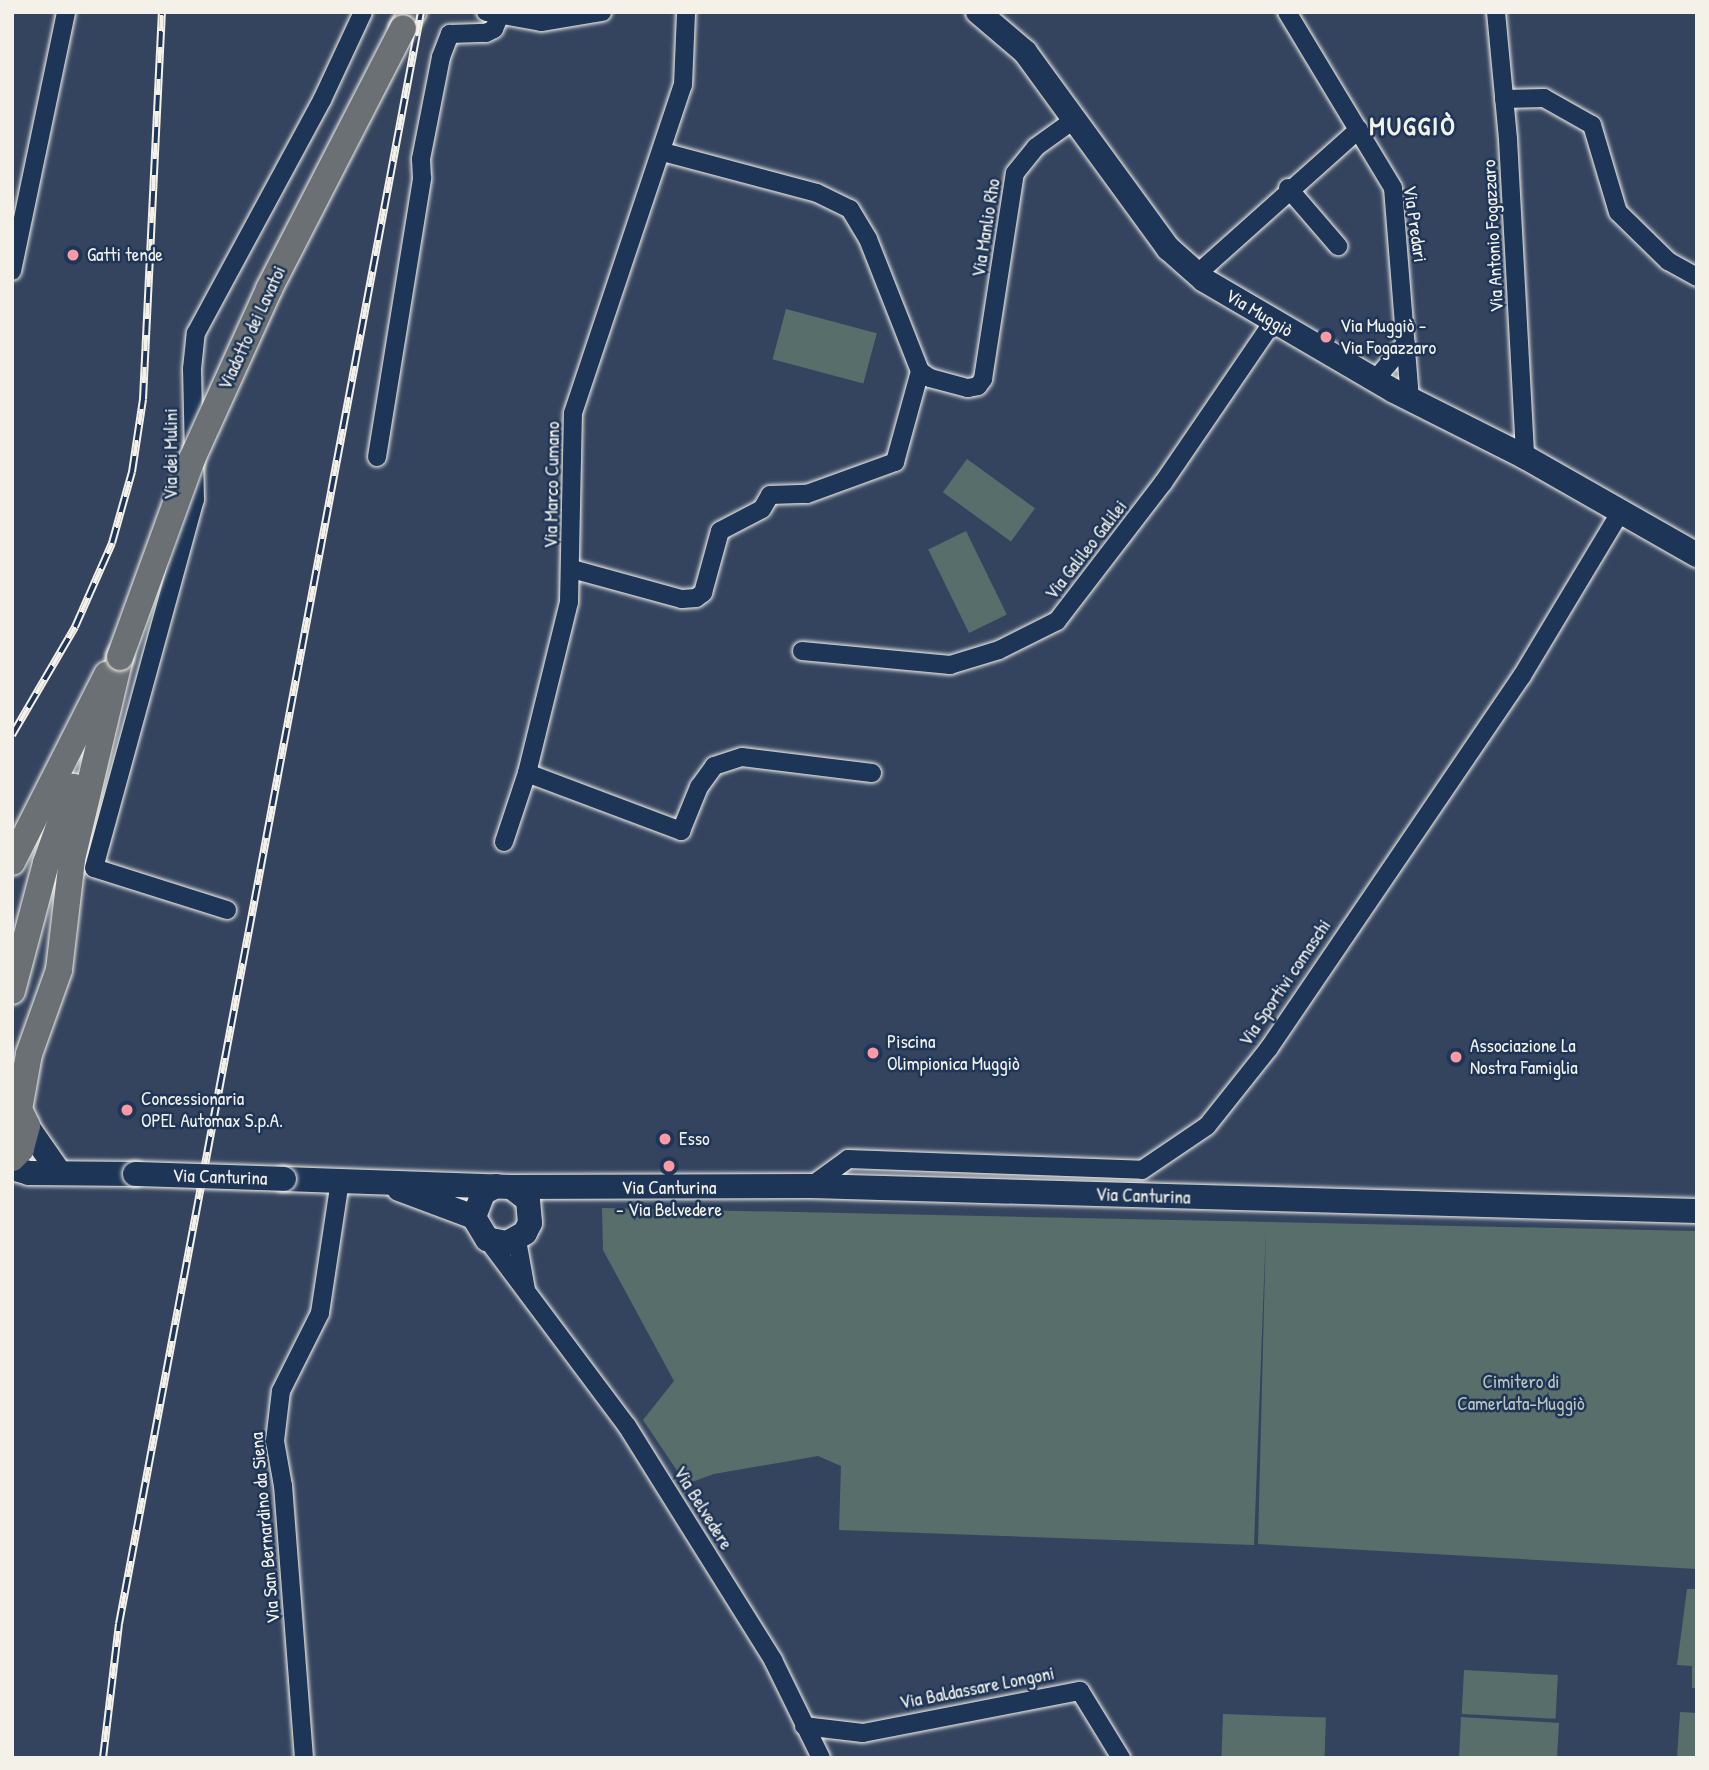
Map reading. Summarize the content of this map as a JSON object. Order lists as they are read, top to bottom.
{
  "streets": {
    "main road": ["Via Muggiò", "Viadotto dei Lavatoi", "Via Canturina"],
    "street": [
      "Via Predari",
      "Via Manlio Rho",
      "Via Antonio Fogazzaro",
      "Via dei Mulini",
      "Via Marco Cumano",
      "Via Galileo Galilei",
      "Via Sportivi comaschi",
      "Via Belvedere",
      "Via San Bernardino da Siena",
      "Via Baldassare Longoni"
    ]
  },
  "crossings": [
    ["Via Predari", "Via Muggiò"],
    ["Via Manlio Rho", "Via Muggiò"],
    ["Via Antonio Fogazzaro", "Via Muggiò"],
    ["Via Muggiò", "Via Galileo Galilei"],
    ["Via Muggiò", "Via Sportivi comaschi"],
    ["Via Sportivi comaschi", "Via Canturina"],
    ["Via Canturina", "Via Belvedere"],
    ["Via Canturina", "Via San Bernardino da Siena"],
    ["Via Belvedere", "Via Baldassare Longoni"]
  ],
  "districts": ["MUGGIÒ"],
  "parks": ["Cimitero di Camerlata-Muggiò"],
  "places": [
    "Gatti tende",
    "Via Muggiò - Via Fogazzaro",
    "Piscina Olimpionica Muggiò",
    "Associazione La Nostra Famiglia",
    "Concessionaria OPEL Automax S.p.A.",
    "Esso",
    "Via Canturina - Via Belvedere"
  ]
}
